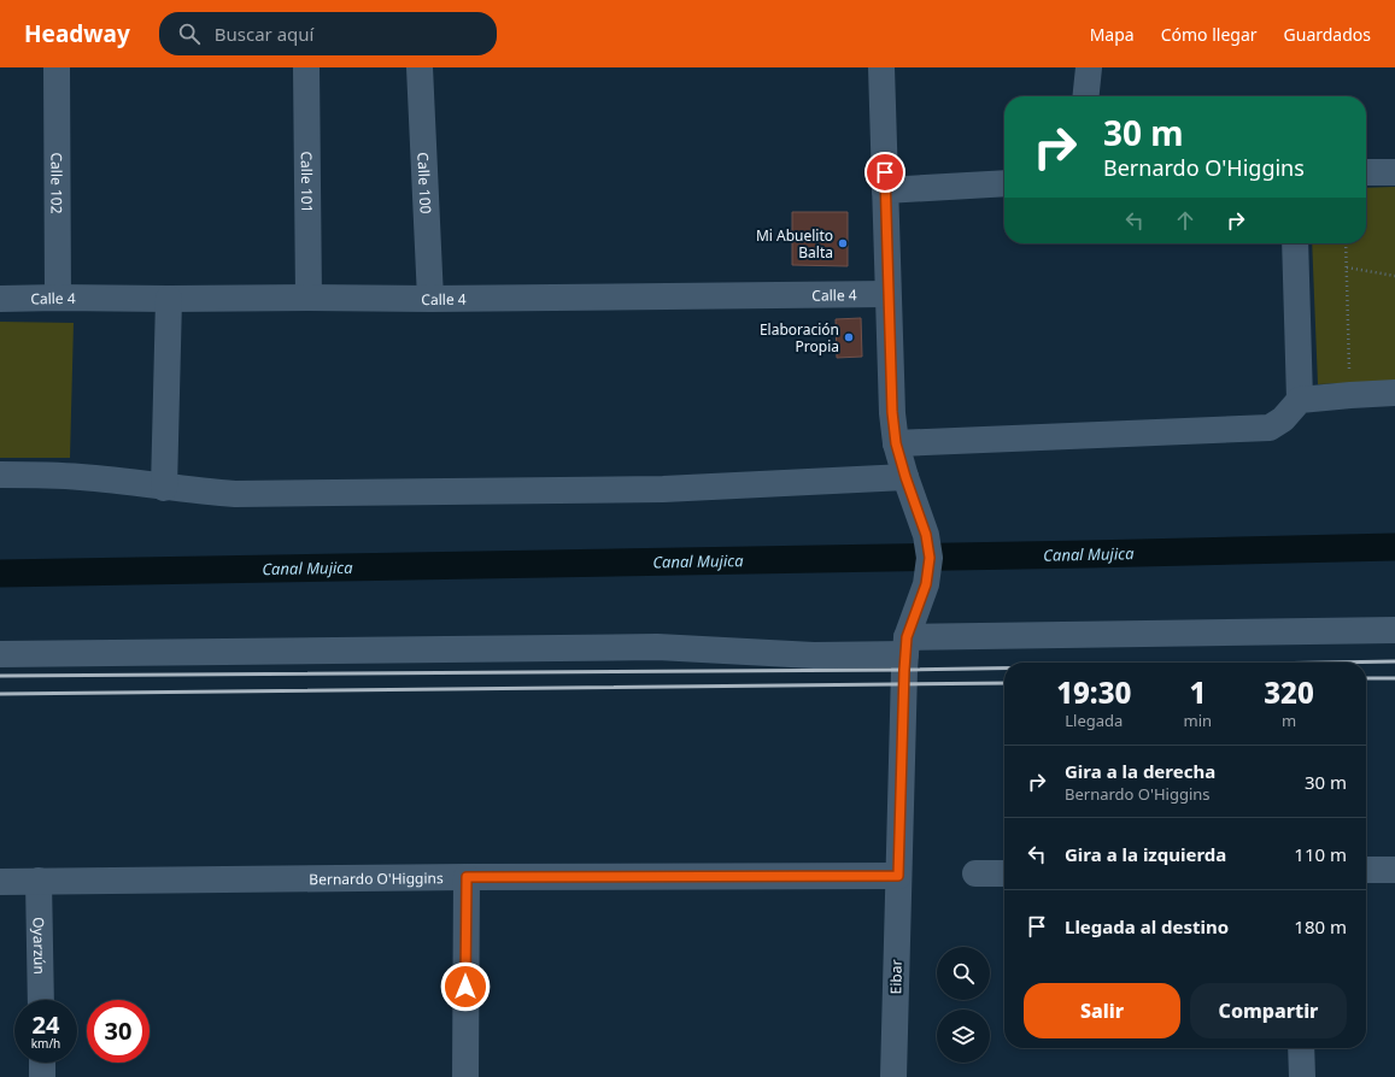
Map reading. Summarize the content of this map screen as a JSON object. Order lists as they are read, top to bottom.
{
  "streets": {
    "street": [
      "Calle 101",
      "Calle 102",
      "Calle 100",
      "Calle 4",
      "Bernardo O'Higgins",
      "Oyarzún",
      "Eibar"
    ]
  },
  "crossings": [
    ["Calle 101", "Calle 4"],
    ["Calle 102", "Calle 4"],
    ["Calle 100", "Calle 4"],
    ["Calle 4", "Eibar"],
    ["Bernardo O'Higgins", "Oyarzún"],
    ["Bernardo O'Higgins", "Eibar"]
  ],
  "water": ["Canal Mujica"],
  "places": ["Mi Abuelito Balta", "Elaboración Propia"],
  "page": {
    "header": "Headway",
    "search": "Buscar aquí",
    "nav": ["Mapa", "Cómo llegar", "Guardados"],
    "turn": ["30 m", "Bernardo O'Higgins"],
    "eta": [
      "19:30",
      "Llegada",
      "1",
      "min",
      "320",
      "m"
    ],
    "list": [
      {
        "name": "Gira a la derecha",
        "note": "Bernardo O'Higgins",
        "value": "30 m"
      },
      {
        "name": "Gira a la izquierda",
        "value": "110 m"
      },
      {
        "name": "Llegada al destino",
        "value": "180 m"
      }
    ],
    "buttons": ["Salir", "Compartir"],
    "speed": "24 km/h",
    "limit": "30"
  }
}
